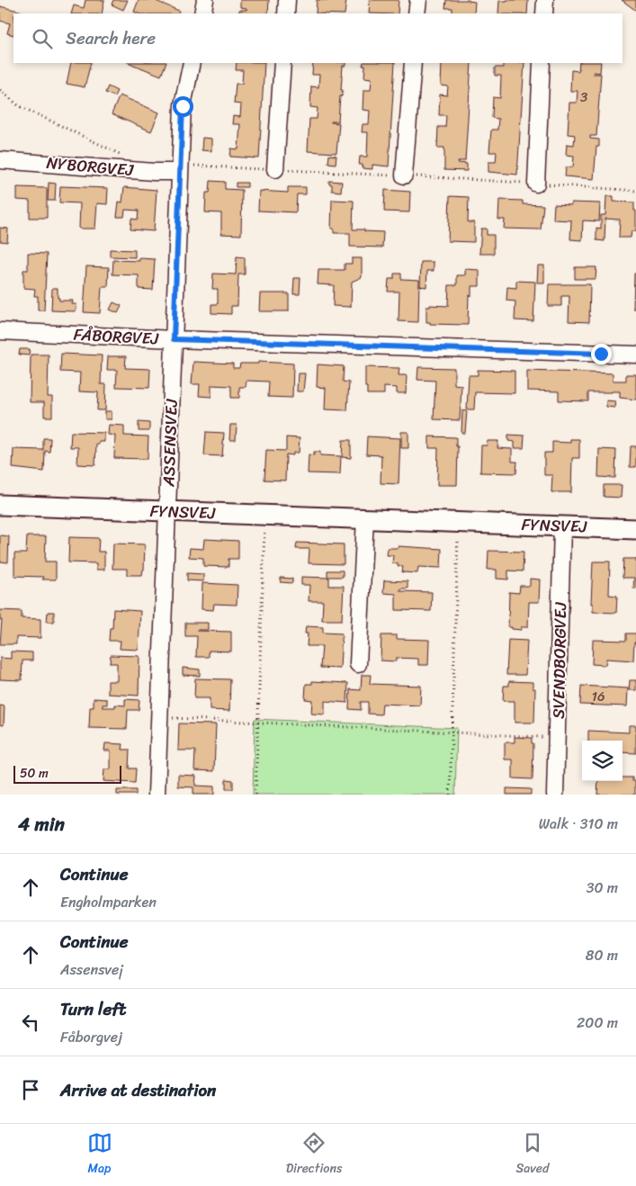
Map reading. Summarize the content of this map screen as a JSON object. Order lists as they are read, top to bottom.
{
  "streets": {
    "street": [
      "NYBORGVEJ",
      "FÅBORGVEJ",
      "ASSENSVEJ",
      "FYNSVEJ",
      "SVENDBORGVEJ"
    ]
  },
  "crossings": [
    ["NYBORGVEJ", "ASSENSVEJ"],
    ["FÅBORGVEJ", "ASSENSVEJ"],
    ["ASSENSVEJ", "FYNSVEJ"],
    ["FYNSVEJ", "SVENDBORGVEJ"]
  ],
  "house_numbers": ["3", "16"],
  "scale_bar": "50 m",
  "page": {
    "search": "Search here",
    "scale": "50 m",
    "heading": ["4 min", "Walk · 310 m"],
    "list": [
      ["Continue", "Engholmparken", "30 m"],
      ["Continue", "Assensvej", "80 m"],
      ["Turn left", "Fåborgvej", "200 m"],
      "Arrive at destination"
    ],
    "nav": ["Map", "Directions", "Saved"]
  }
}
